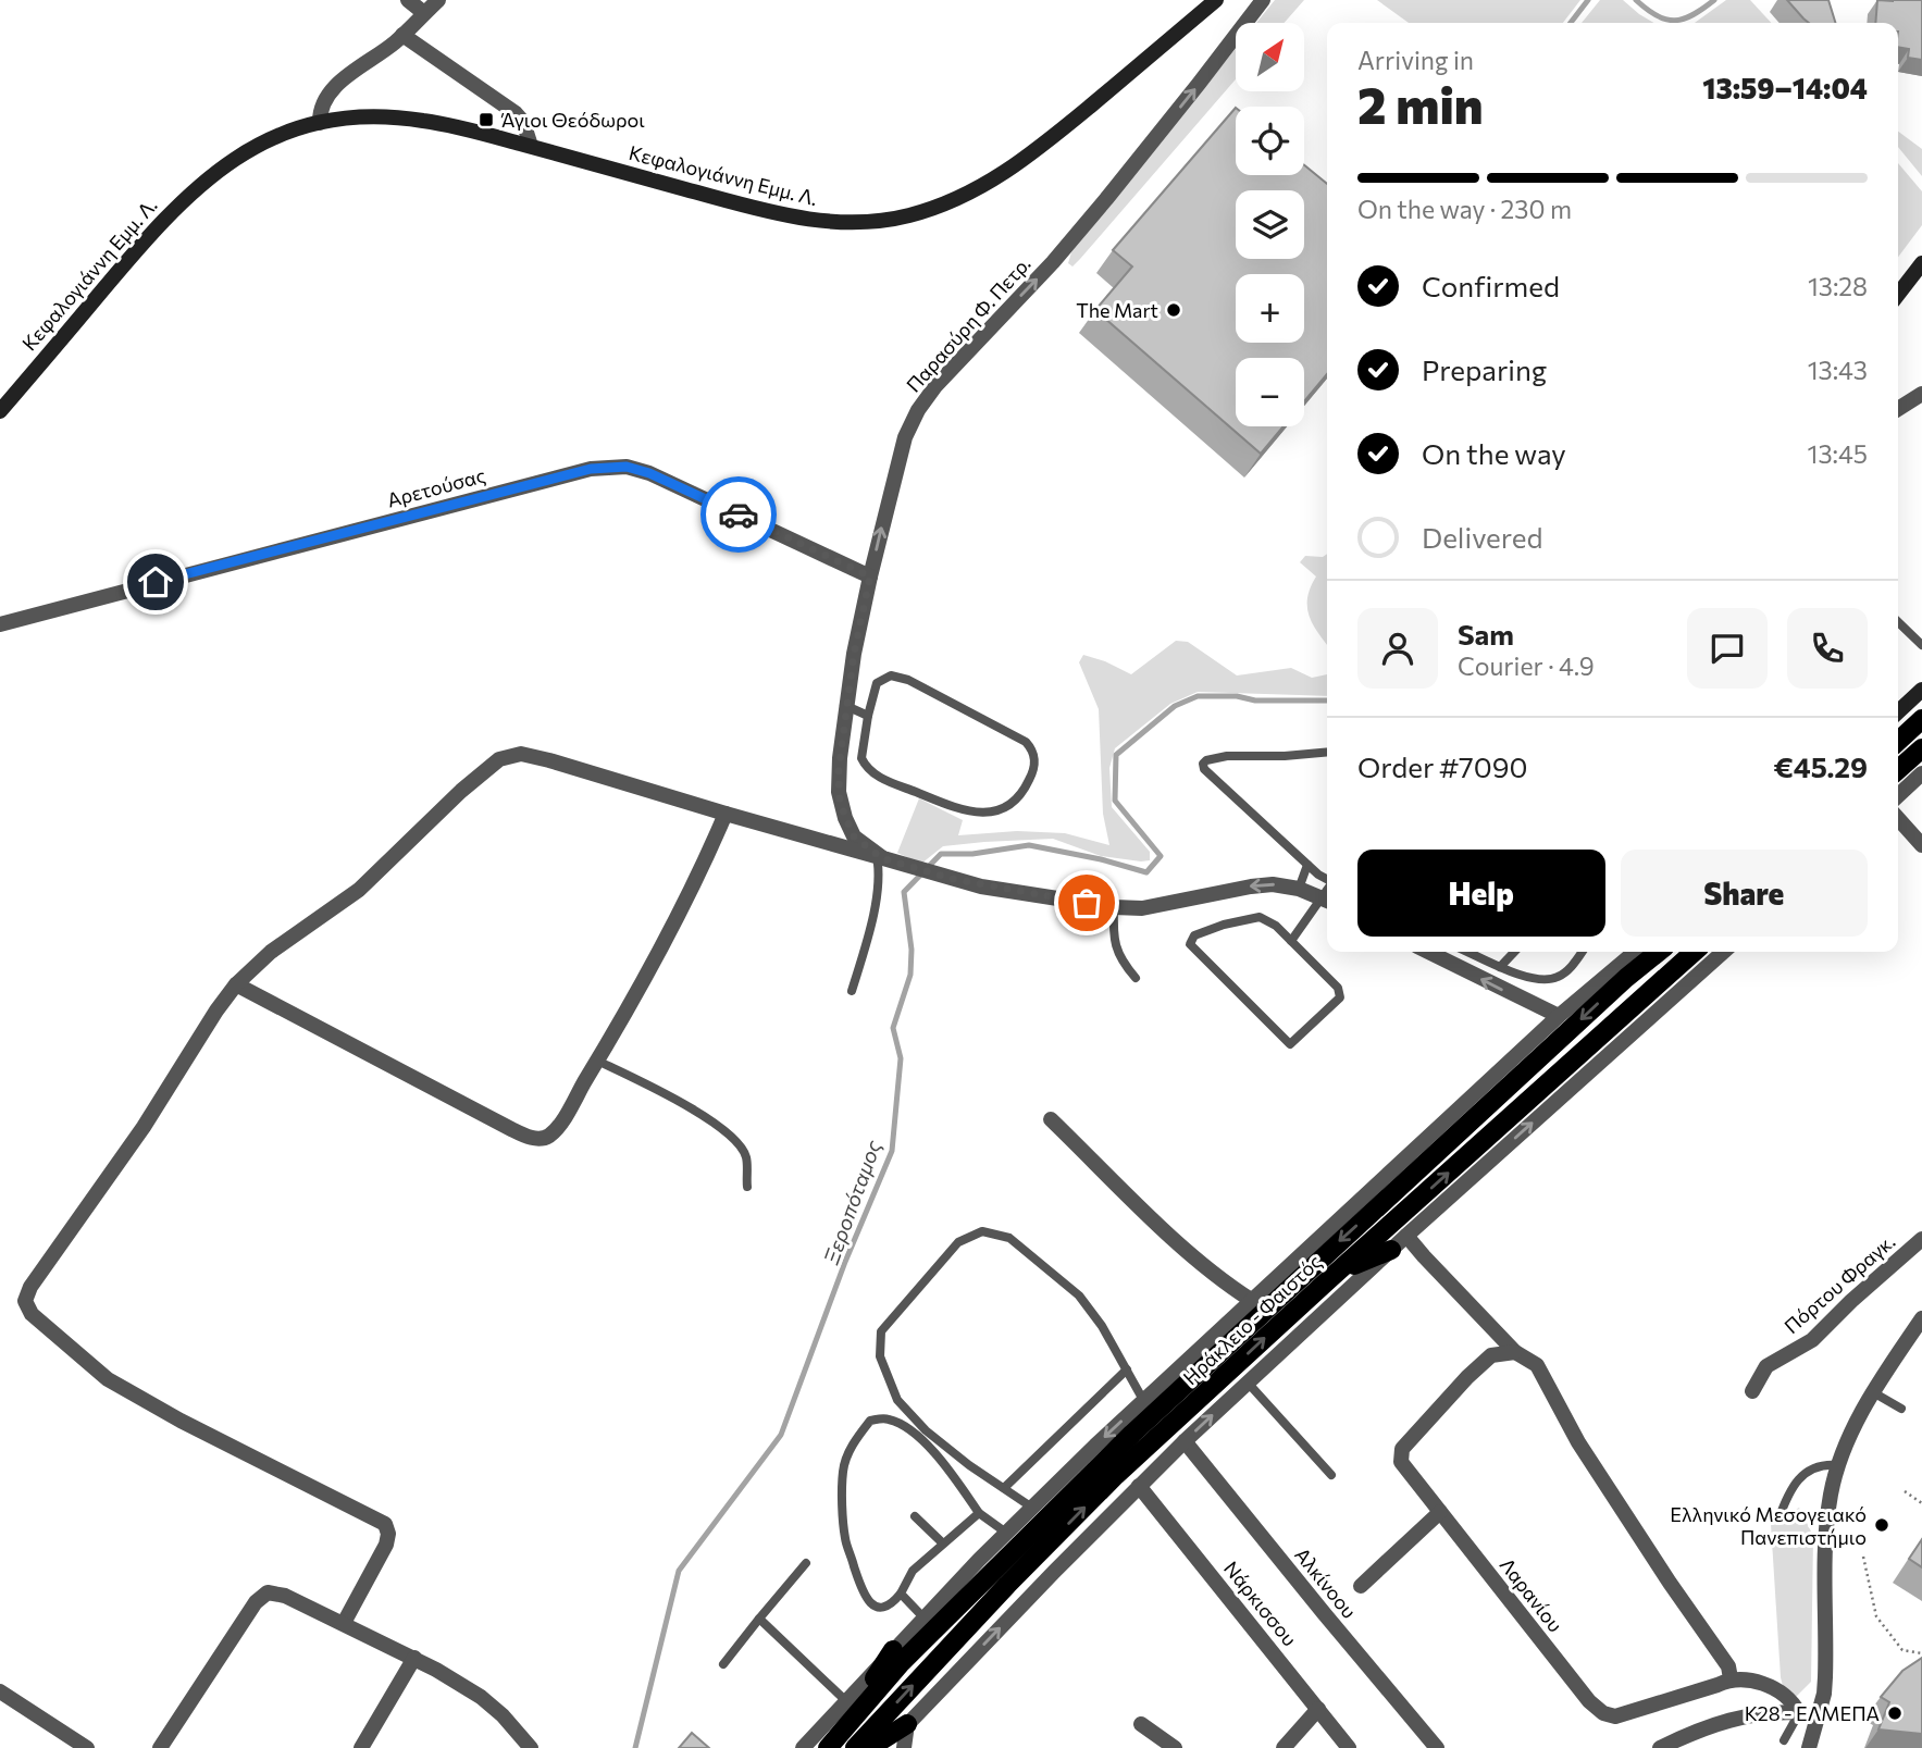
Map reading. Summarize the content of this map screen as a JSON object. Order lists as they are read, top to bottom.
{
  "streets": {
    "main road": ["Κεφαλογιάννη Εμμ. Λ.", "Ηράκλειο - Φαιστός"],
    "street": [
      "Παρασύρη Φ. Πετρ.",
      "Αρετούσας",
      "Πόρτου Φραγκ.",
      "Αλκίνοου",
      "Λαρανίου",
      "Νάρκισσου"
    ]
  },
  "crossings": [
    ["Παρασύρη Φ. Πετρ.", "Αρετούσας"]
  ],
  "water": ["Ξεροπόταμος"],
  "places": {
    "transit": ["Άγιοι Θεόδωροι"],
    "other": ["The Mart", "Ελληνικό Μεσογειακό Πανεπιστήμιο", "Κ28 - ΕΛΜΕΠΑ"]
  },
  "north": "top right",
  "page": {
    "map_buttons": ["+", "−"],
    "heading": ["2 min", "Arriving in", "13:59–14:04"],
    "panel": [
      "Sam",
      "Courier · 4.9",
      "Order #7090",
      "€45.29"
    ],
    "bar": "On the way · 230 m",
    "list": [
      ["Confirmed", "13:28"],
      ["Preparing", "13:43"],
      ["On the way", "13:45"],
      "Delivered"
    ],
    "buttons": ["Help", "Share"]
  }
}
